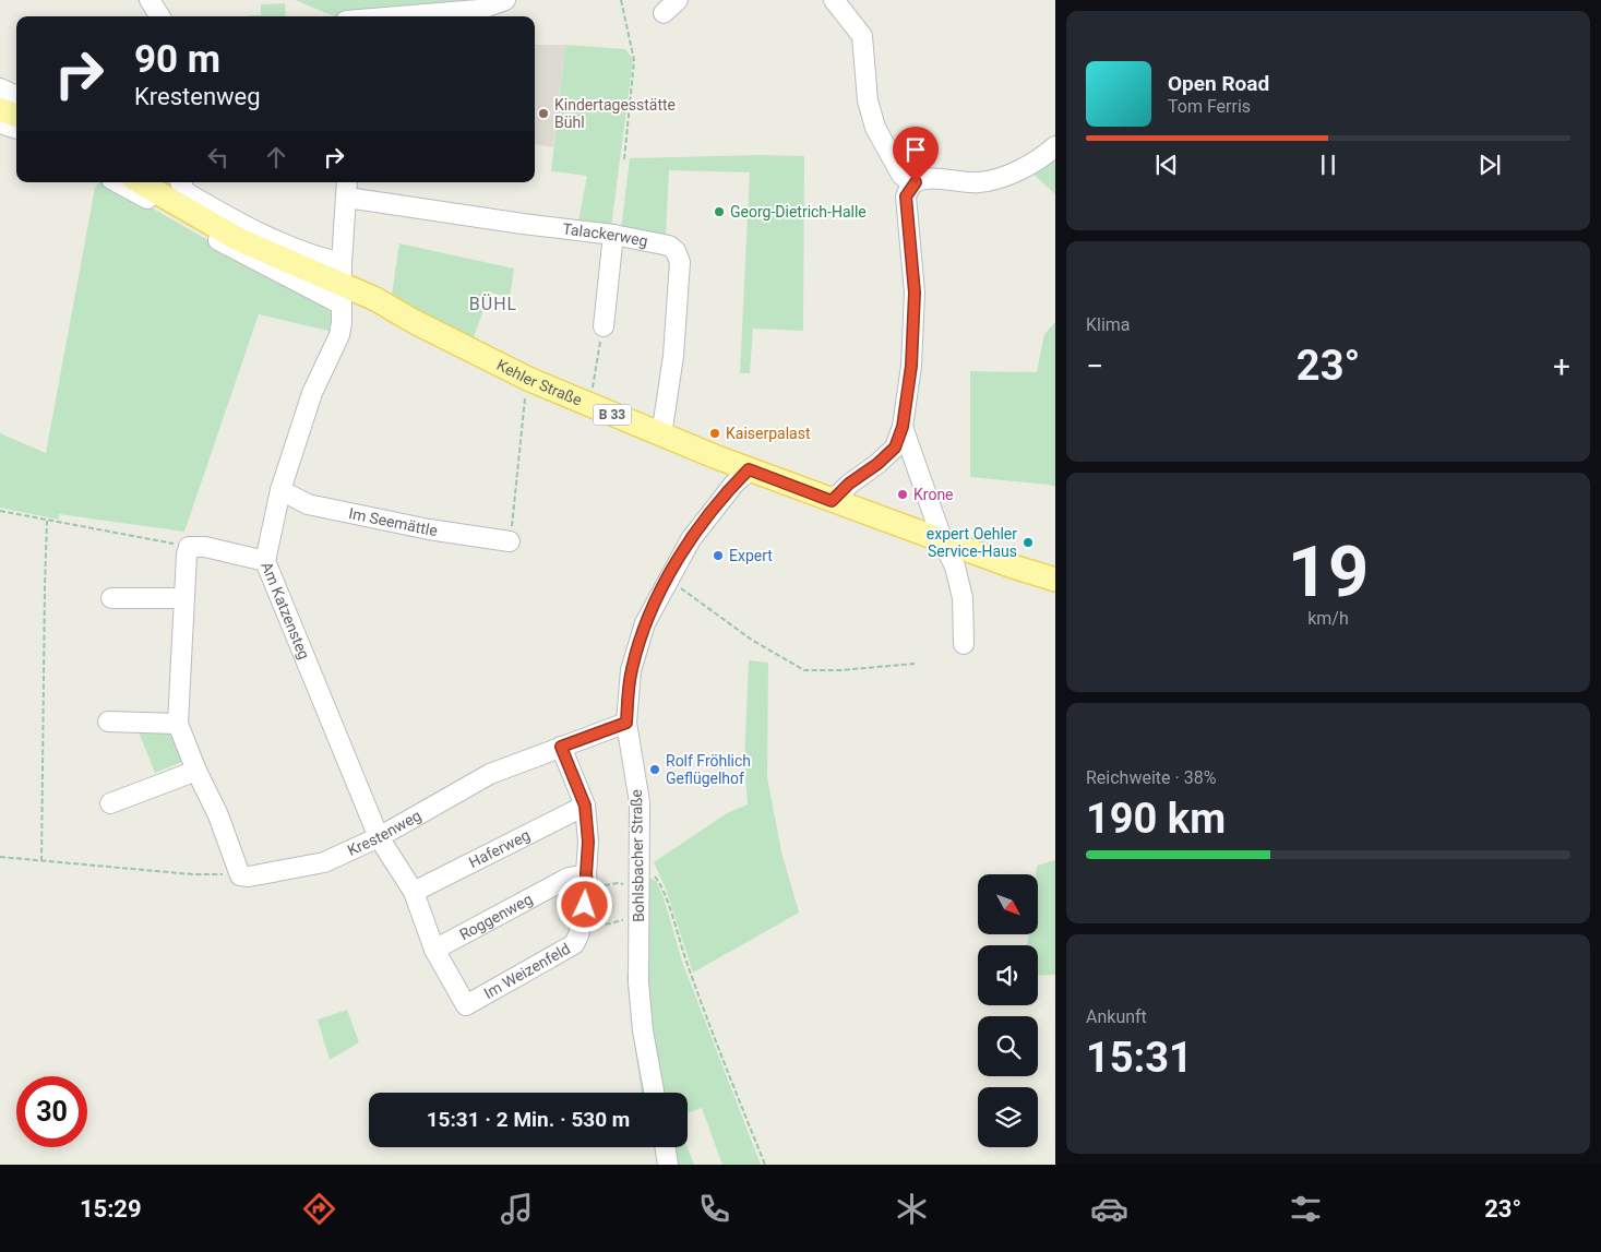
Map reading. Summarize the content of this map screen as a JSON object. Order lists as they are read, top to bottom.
{
  "streets": {
    "main road": ["Kehler Straße", "B 33"],
    "street": [
      "Talackerweg",
      "Im Seemättle",
      "Am Katzensteg",
      "Krestenweg",
      "Haferweg",
      "Bohlsbacher Straße",
      "Roggenweg",
      "Im Weizenfeld"
    ]
  },
  "crossings": [
    ["Talackerweg", "Kehler Straße"],
    ["Talackerweg", "Am Katzensteg"],
    ["Kehler Straße", "Am Katzensteg"],
    ["Kehler Straße", "Bohlsbacher Straße"],
    ["Im Seemättle", "Am Katzensteg"],
    ["Am Katzensteg", "Krestenweg"],
    ["Am Katzensteg", "Im Weizenfeld"],
    ["Krestenweg", "Bohlsbacher Straße"],
    ["Krestenweg", "Im Weizenfeld"],
    ["Haferweg", "Im Weizenfeld"],
    ["Roggenweg", "Im Weizenfeld"]
  ],
  "districts": ["BÜHL"],
  "places": [
    "Kindertagesstätte Bühl",
    "Georg-Dietrich-Halle",
    "Kaiserpalast",
    "Krone",
    "expert Oehler Service-Haus",
    "Expert",
    "Rolf Fröhlich Geflügelhof"
  ],
  "north": "bottom right",
  "page": {
    "turn": ["90 m", "Krestenweg"],
    "song": ["Open Road", "Tom Ferris"],
    "tile": [
      "Klima",
      ["19", "km/h"],
      ["Reichweite · 38%", "190 km"],
      ["Ankunft", "15:31"]
    ],
    "heat": ["−", "23°", "+"],
    "limit": "30",
    "trip": "15:31 · 2 Min. · 530 m",
    "tabs": ["15:29", "23°"]
  }
}
